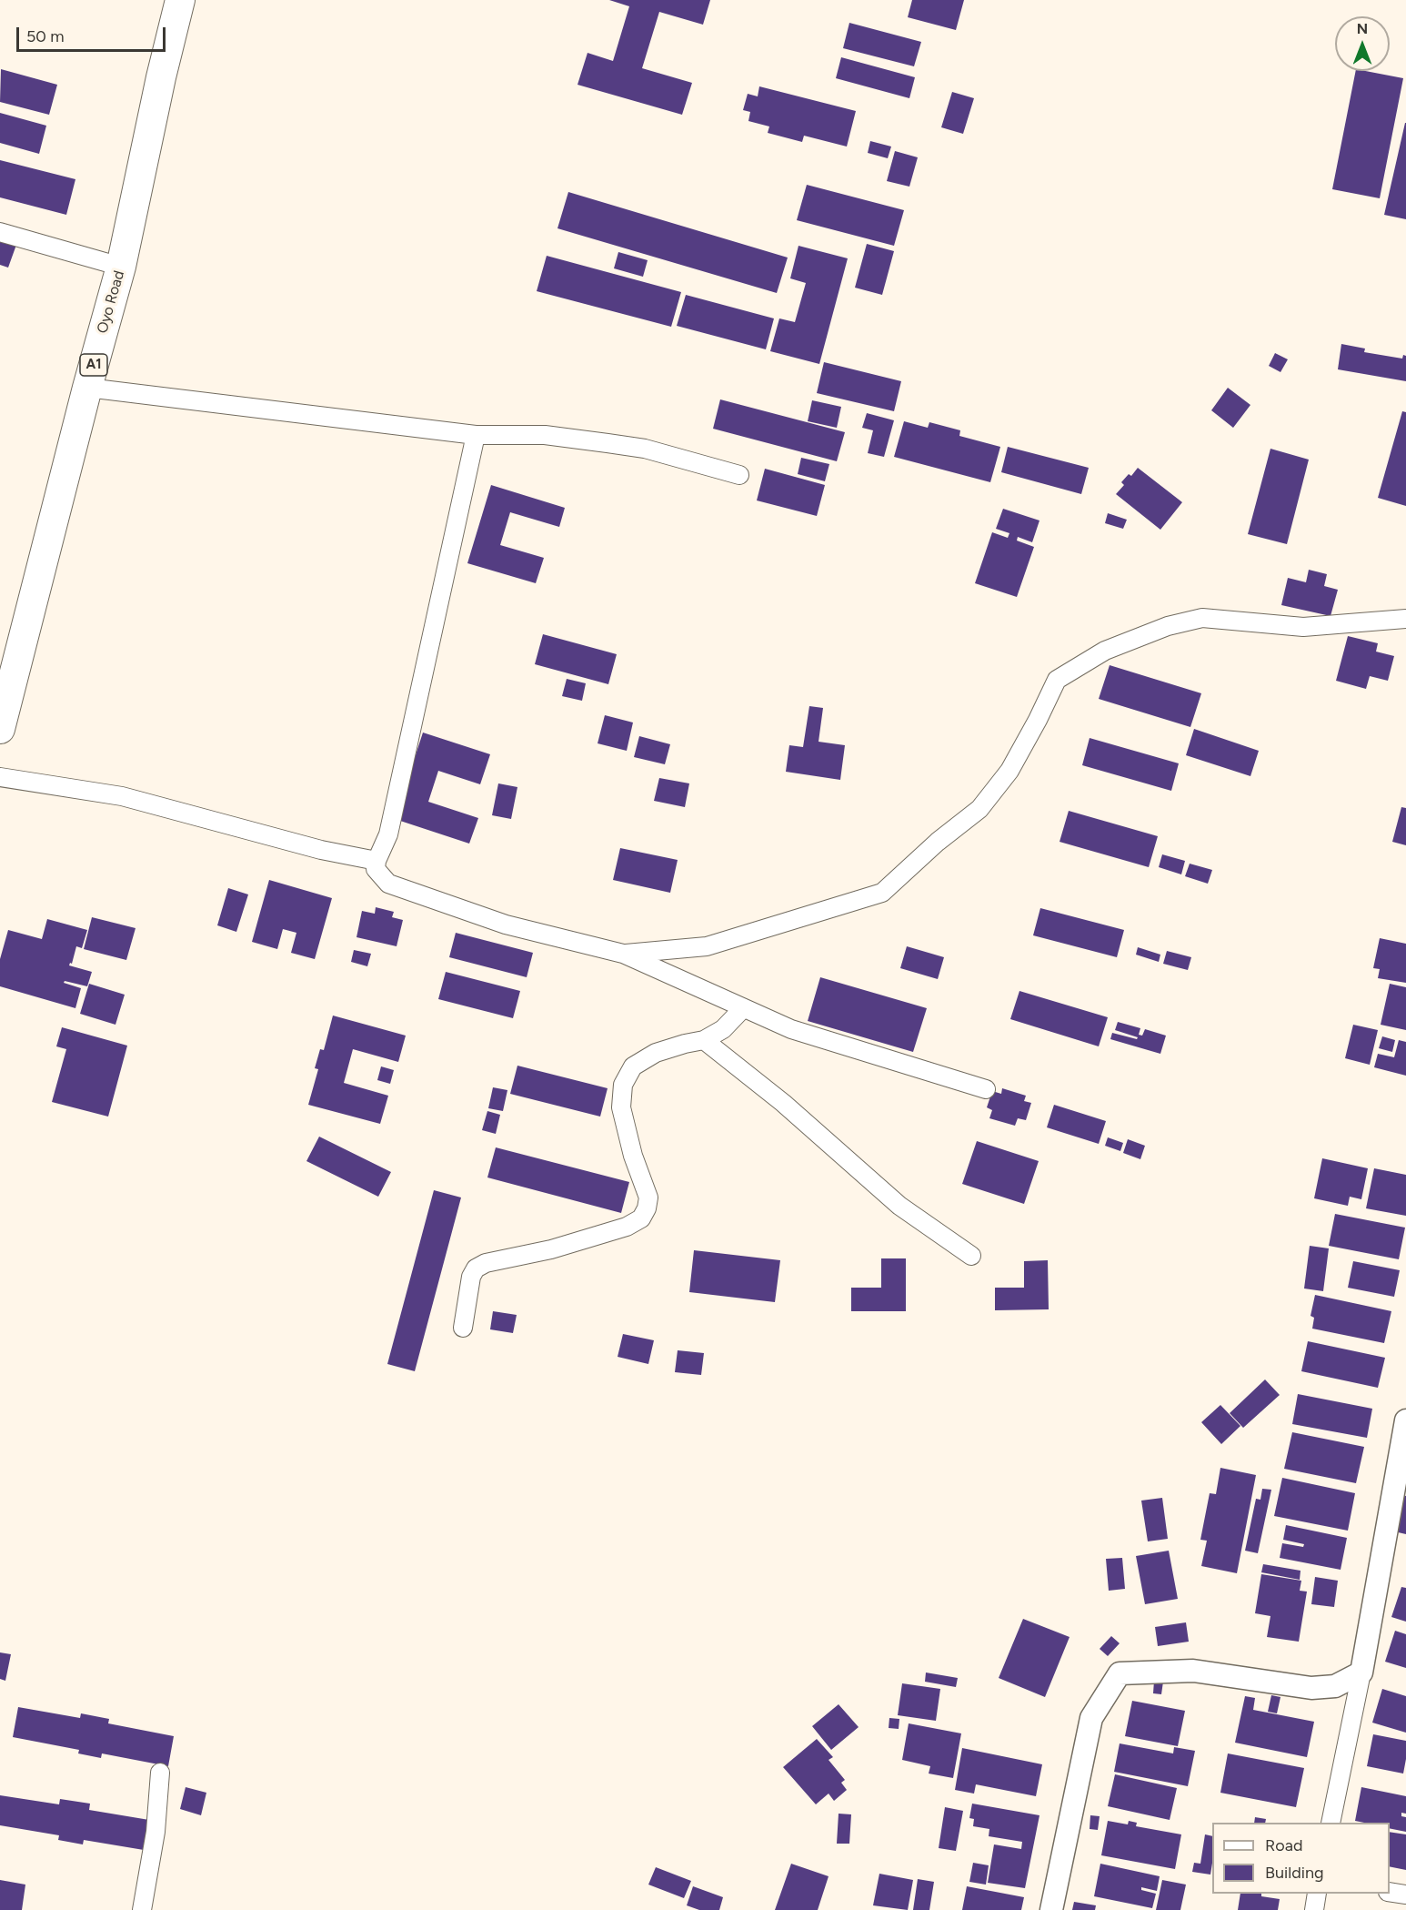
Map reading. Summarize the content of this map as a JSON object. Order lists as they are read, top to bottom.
{
  "streets": {
    "highway": ["Oyo Road", "A1"]
  },
  "legend": ["Road", "Building"],
  "scale_bar": "50 m",
  "north": "top"
}
